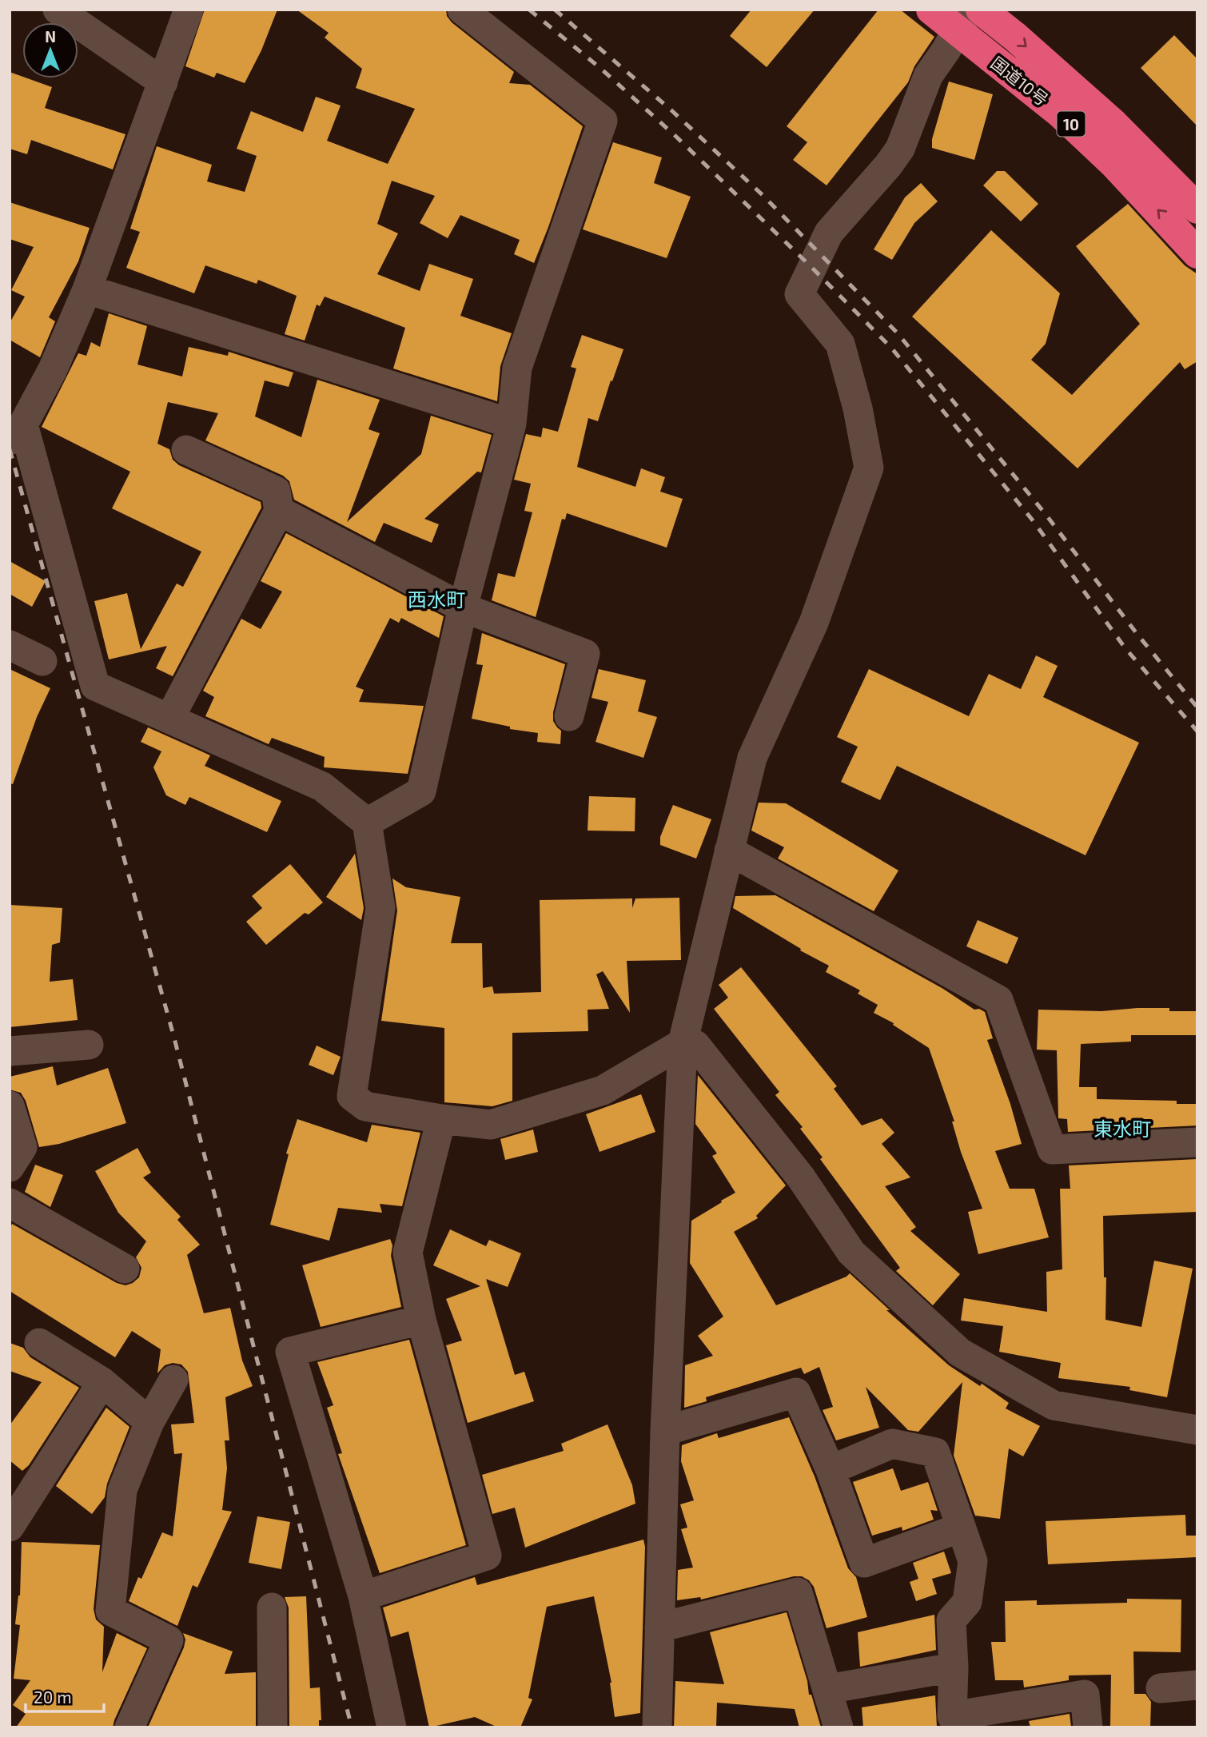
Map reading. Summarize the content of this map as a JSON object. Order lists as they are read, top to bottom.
{
  "streets": {
    "highway": ["国道10号", "10"]
  },
  "districts": ["西水町", "東水町"],
  "scale_bar": "20 m",
  "north": "top"
}
